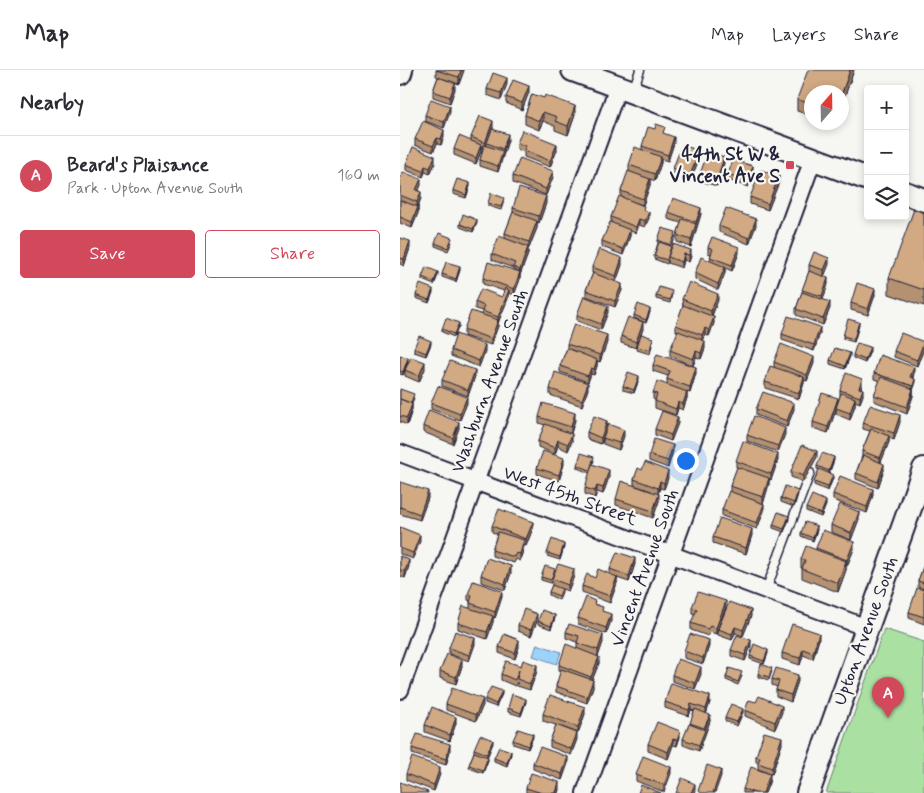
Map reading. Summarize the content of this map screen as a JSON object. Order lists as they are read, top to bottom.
{
  "streets": {
    "street": [
      "Washburn Avenue South",
      "West 45th Street",
      "Vincent Avenue South",
      "Upton Avenue South"
    ]
  },
  "crossings": [
    ["Washburn Avenue South", "West 45th Street"],
    ["West 45th Street", "Vincent Avenue South"],
    ["West 45th Street", "Upton Avenue South"]
  ],
  "places": {
    "transit": ["44th St W & Vincent Ave S"]
  },
  "north": "top",
  "page": {
    "header": "Map",
    "nav": ["Map", "Layers", "Share"],
    "heading": "Nearby",
    "map_buttons": ["+", "−"],
    "list": [
      {
        "mark": "A",
        "name": "Beard's Plaisance",
        "note": "Park · Upton Avenue South",
        "value": "160 m"
      }
    ],
    "buttons": ["Save", "Share"],
    "pins": "A"
  }
}
